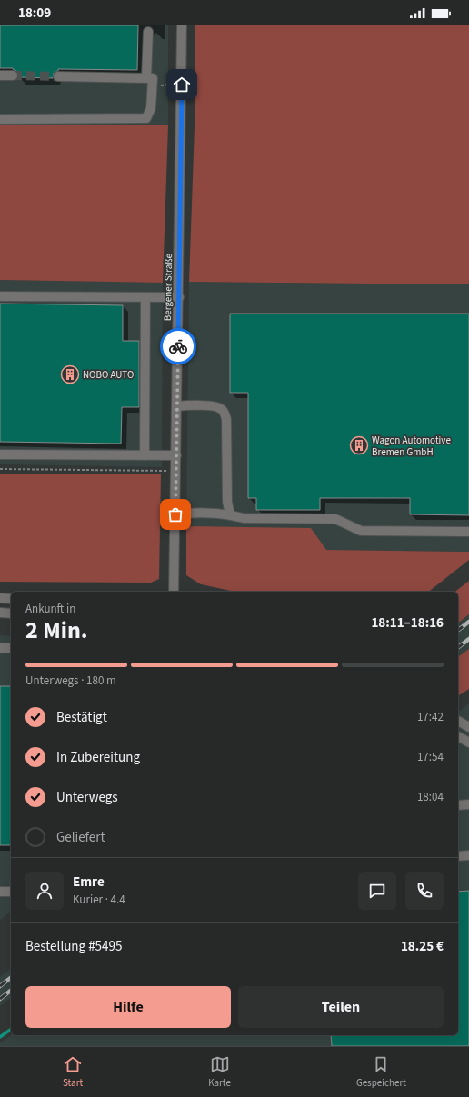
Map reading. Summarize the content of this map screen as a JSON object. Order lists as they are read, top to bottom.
{
  "streets": {
    "street": ["Bergener Straße"]
  },
  "places": {
    "building": ["NOBO AUTO", "Wagon Automotive Bremen GmbH"]
  },
  "page": {
    "status": "18:09",
    "heading": ["2 Min.", "Ankunft in", "18:11–18:16"],
    "panel": [
      "Emre",
      "Kurier · 4.4",
      "Bestellung #5495",
      "18.25 €"
    ],
    "bar": "Unterwegs · 180 m",
    "list": [
      ["Bestätigt", "17:42"],
      ["In Zubereitung", "17:54"],
      ["Unterwegs", "18:04"],
      "Geliefert"
    ],
    "buttons": ["Hilfe", "Teilen"],
    "tabs": ["Start", "Karte", "Gespeichert"]
  }
}
